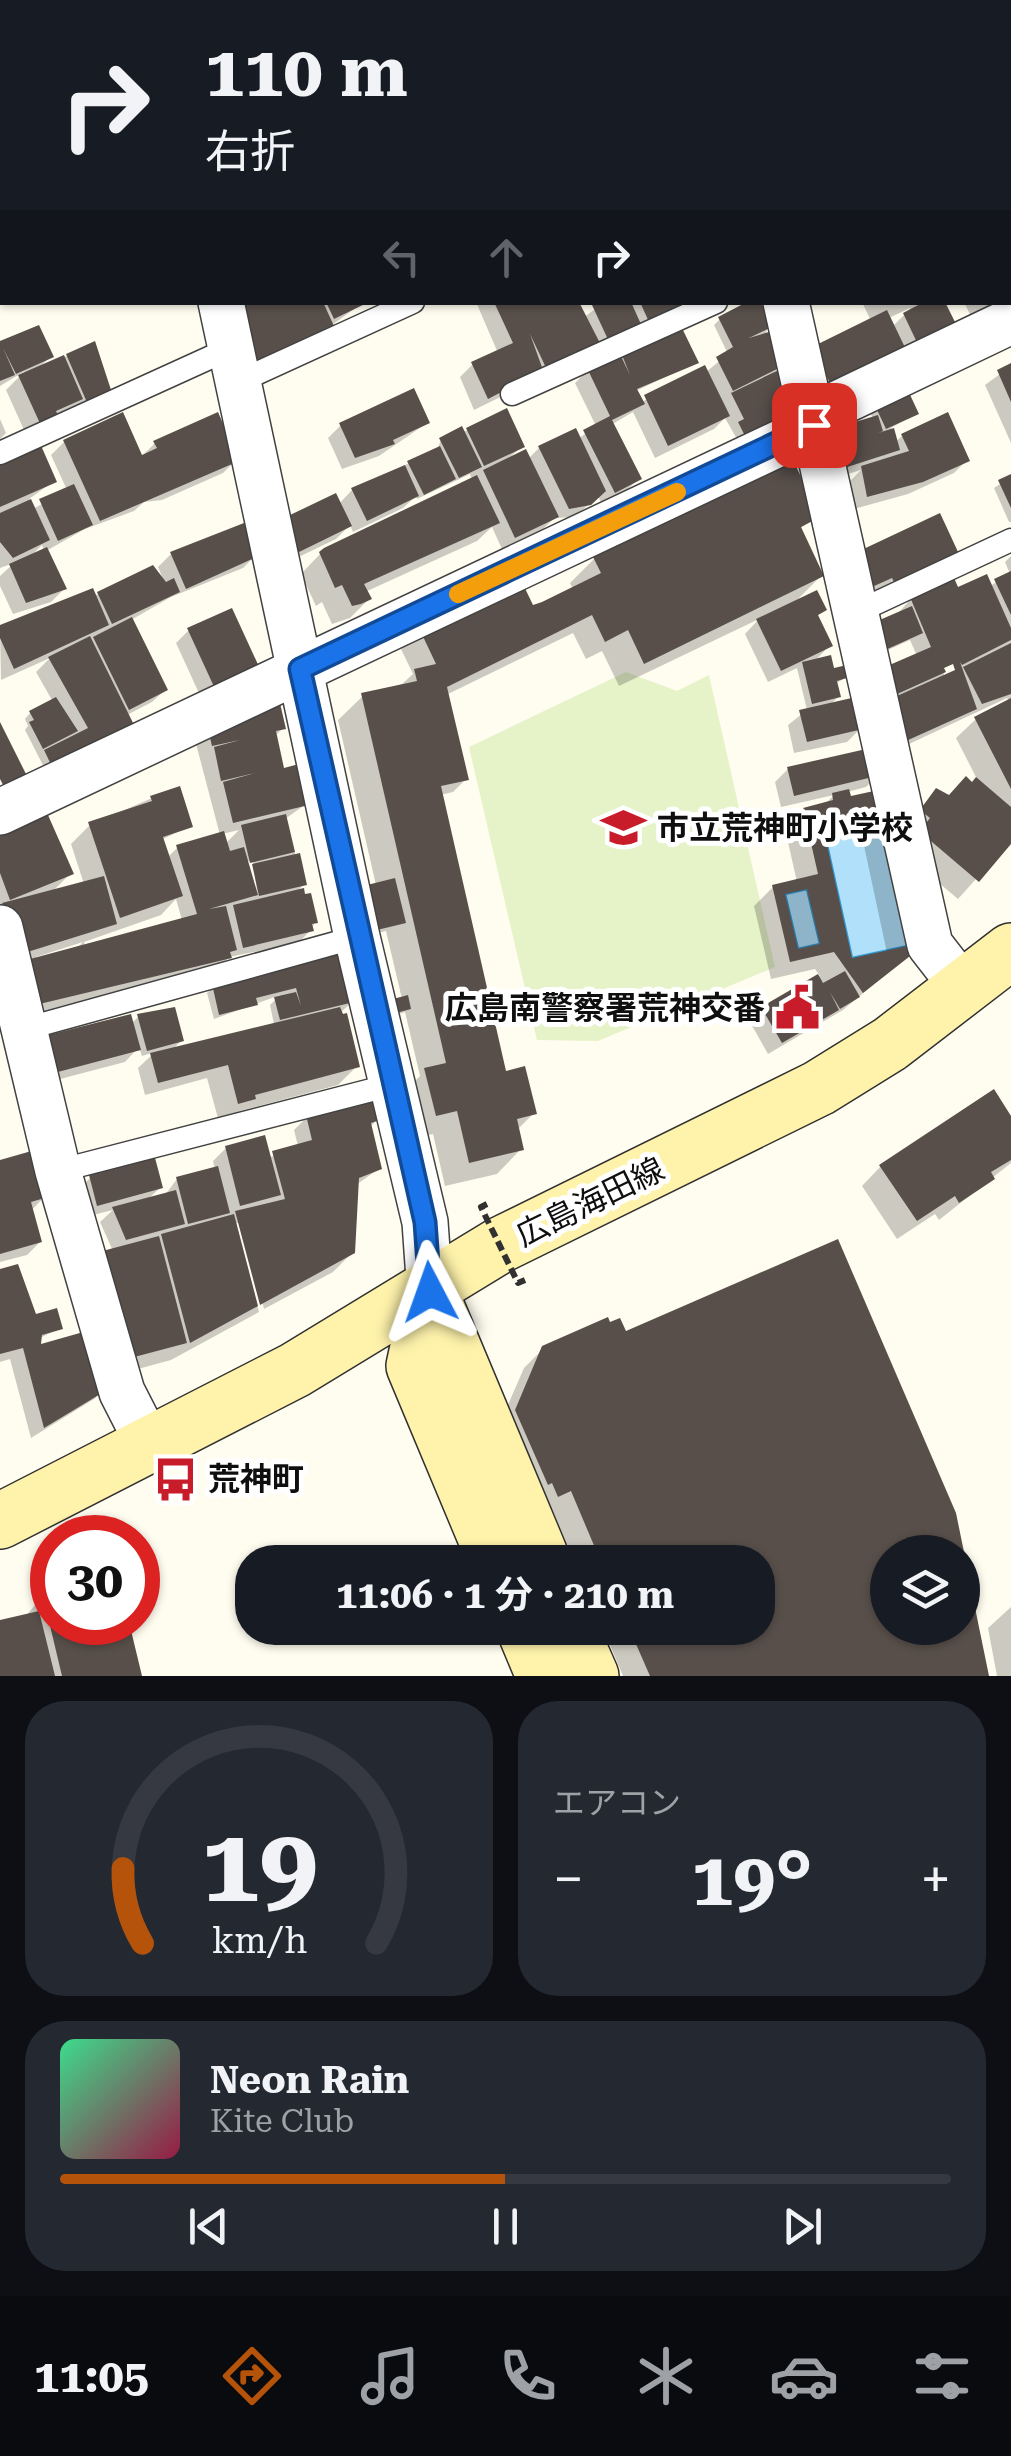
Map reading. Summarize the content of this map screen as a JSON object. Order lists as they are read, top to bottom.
{
  "streets": {
    "main road": ["広島海田線"]
  },
  "places": {
    "school or university": ["市立荒神町小学校"],
    "public building": ["広島南警察署荒神交番"],
    "bus stop": ["荒神町"]
  },
  "page": {
    "turn": ["110 m", "右折"],
    "limit": "30",
    "trip": "11:06 · 1 分 · 210 m",
    "tile": "エアコン",
    "heat": ["−", "19°", "+"],
    "song": ["Neon Rain", "Kite Club"],
    "tabs": "11:05",
    "gauge": ["19", "km/h"]
  }
}
